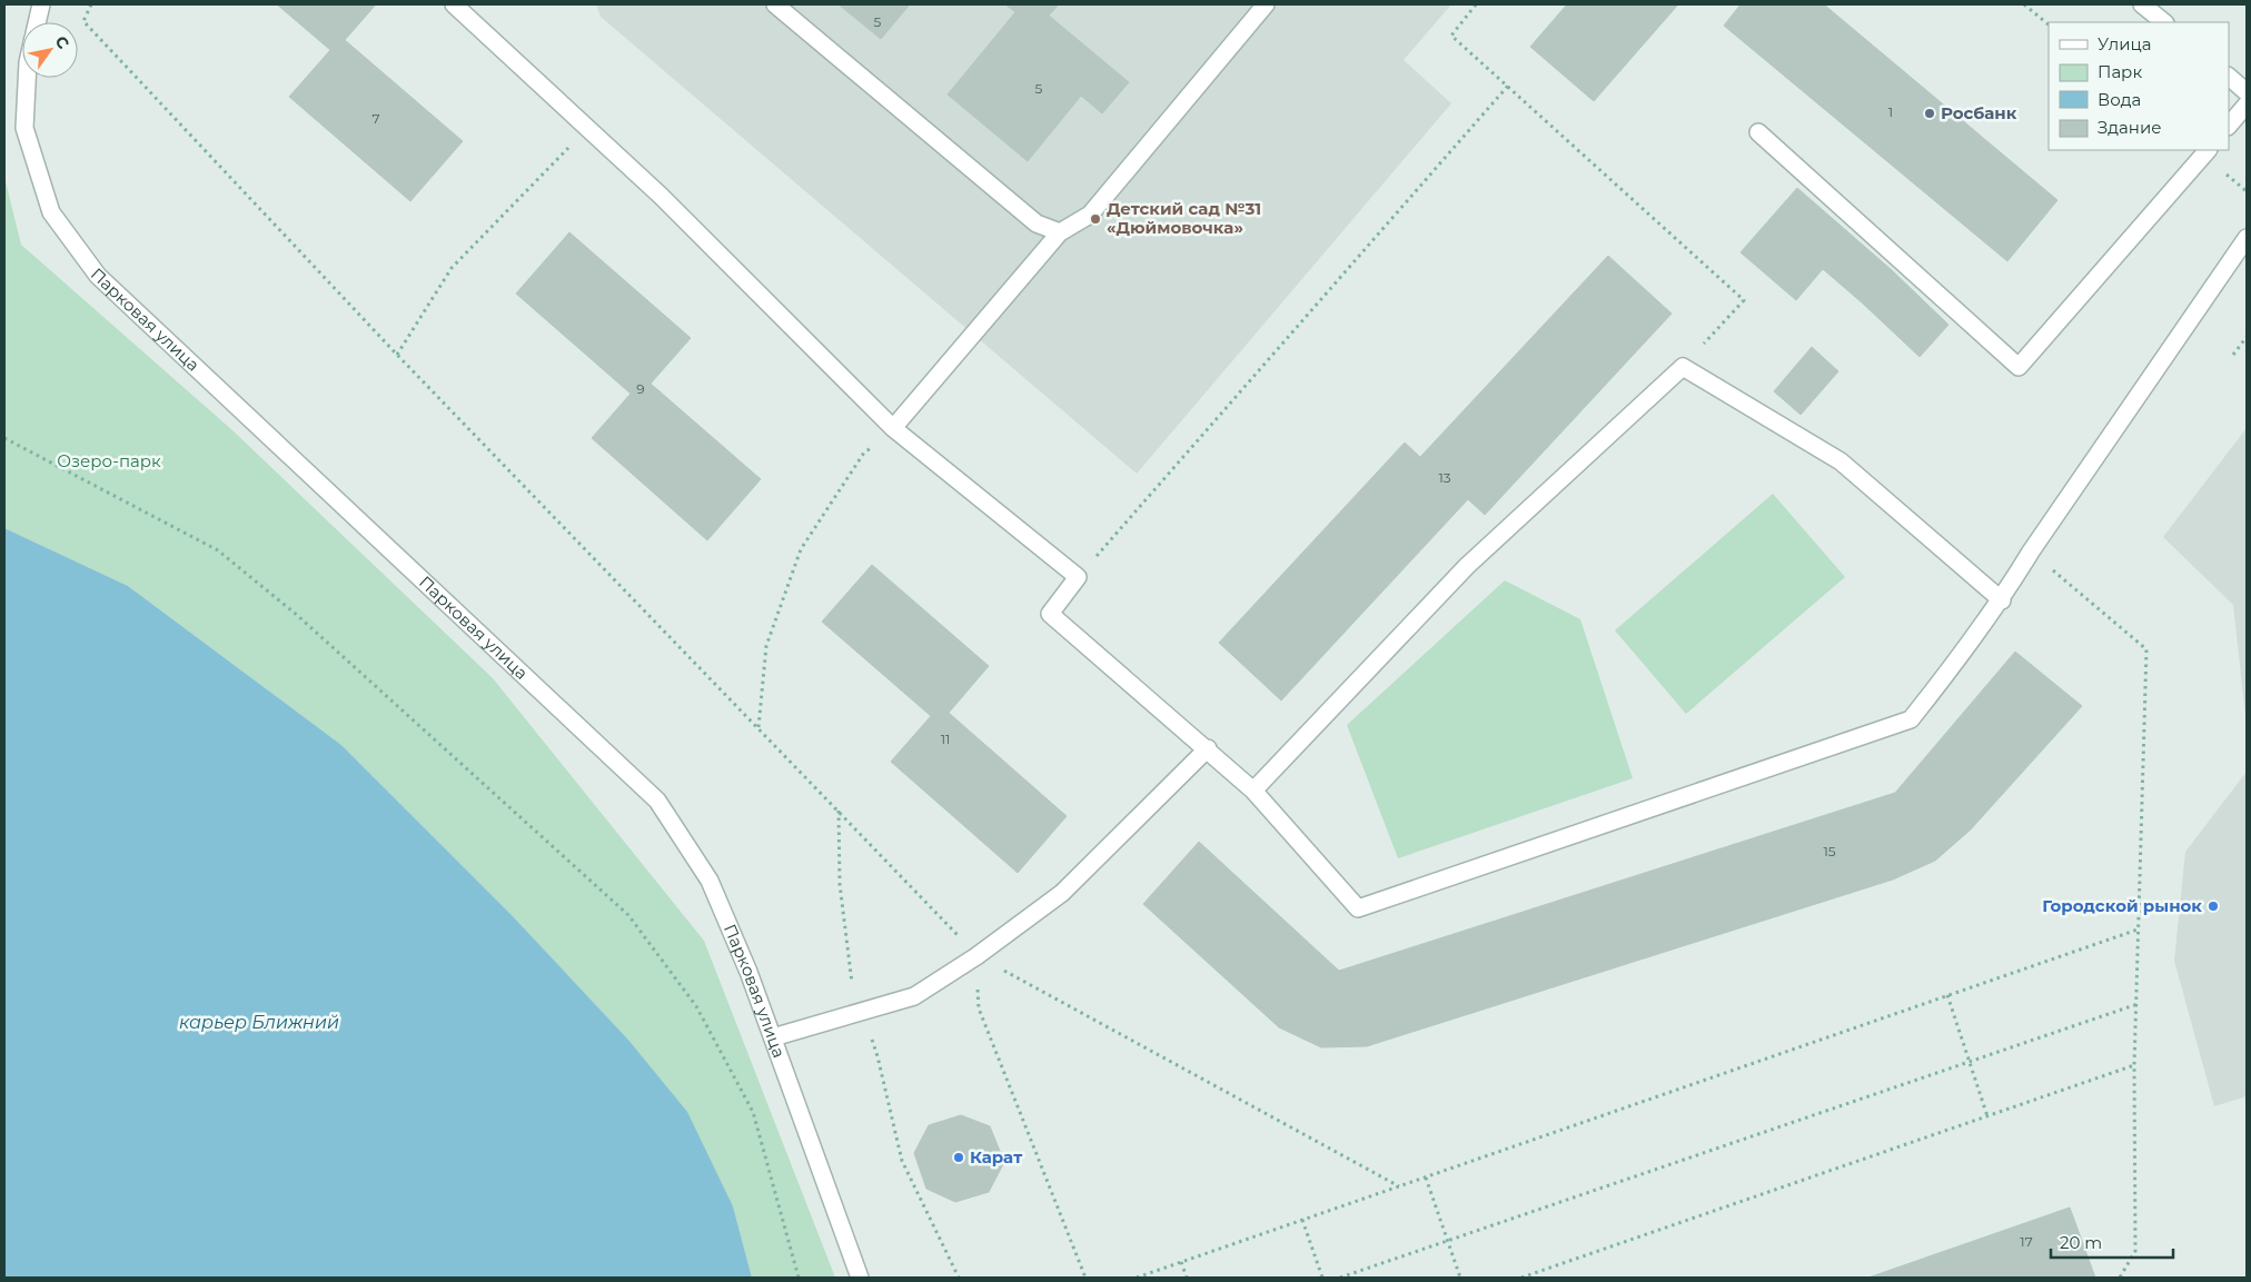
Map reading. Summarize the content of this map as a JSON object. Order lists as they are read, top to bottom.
{
  "streets": {
    "street": ["Парковая улица"]
  },
  "water": ["карьер Ближний"],
  "parks": ["Озеро-парк"],
  "places": [
    "Росбанк",
    "Детский сад №31 «Дюймовочка»",
    "Городской рынок",
    "Карат"
  ],
  "house_numbers": [
    "5",
    "5",
    "1",
    "7",
    "9",
    "13",
    "11",
    "15",
    "17"
  ],
  "legend": [
    "Улица",
    "Парк",
    "Вода",
    "Здание"
  ],
  "scale_bar": "20 m",
  "north": "top right"
}
